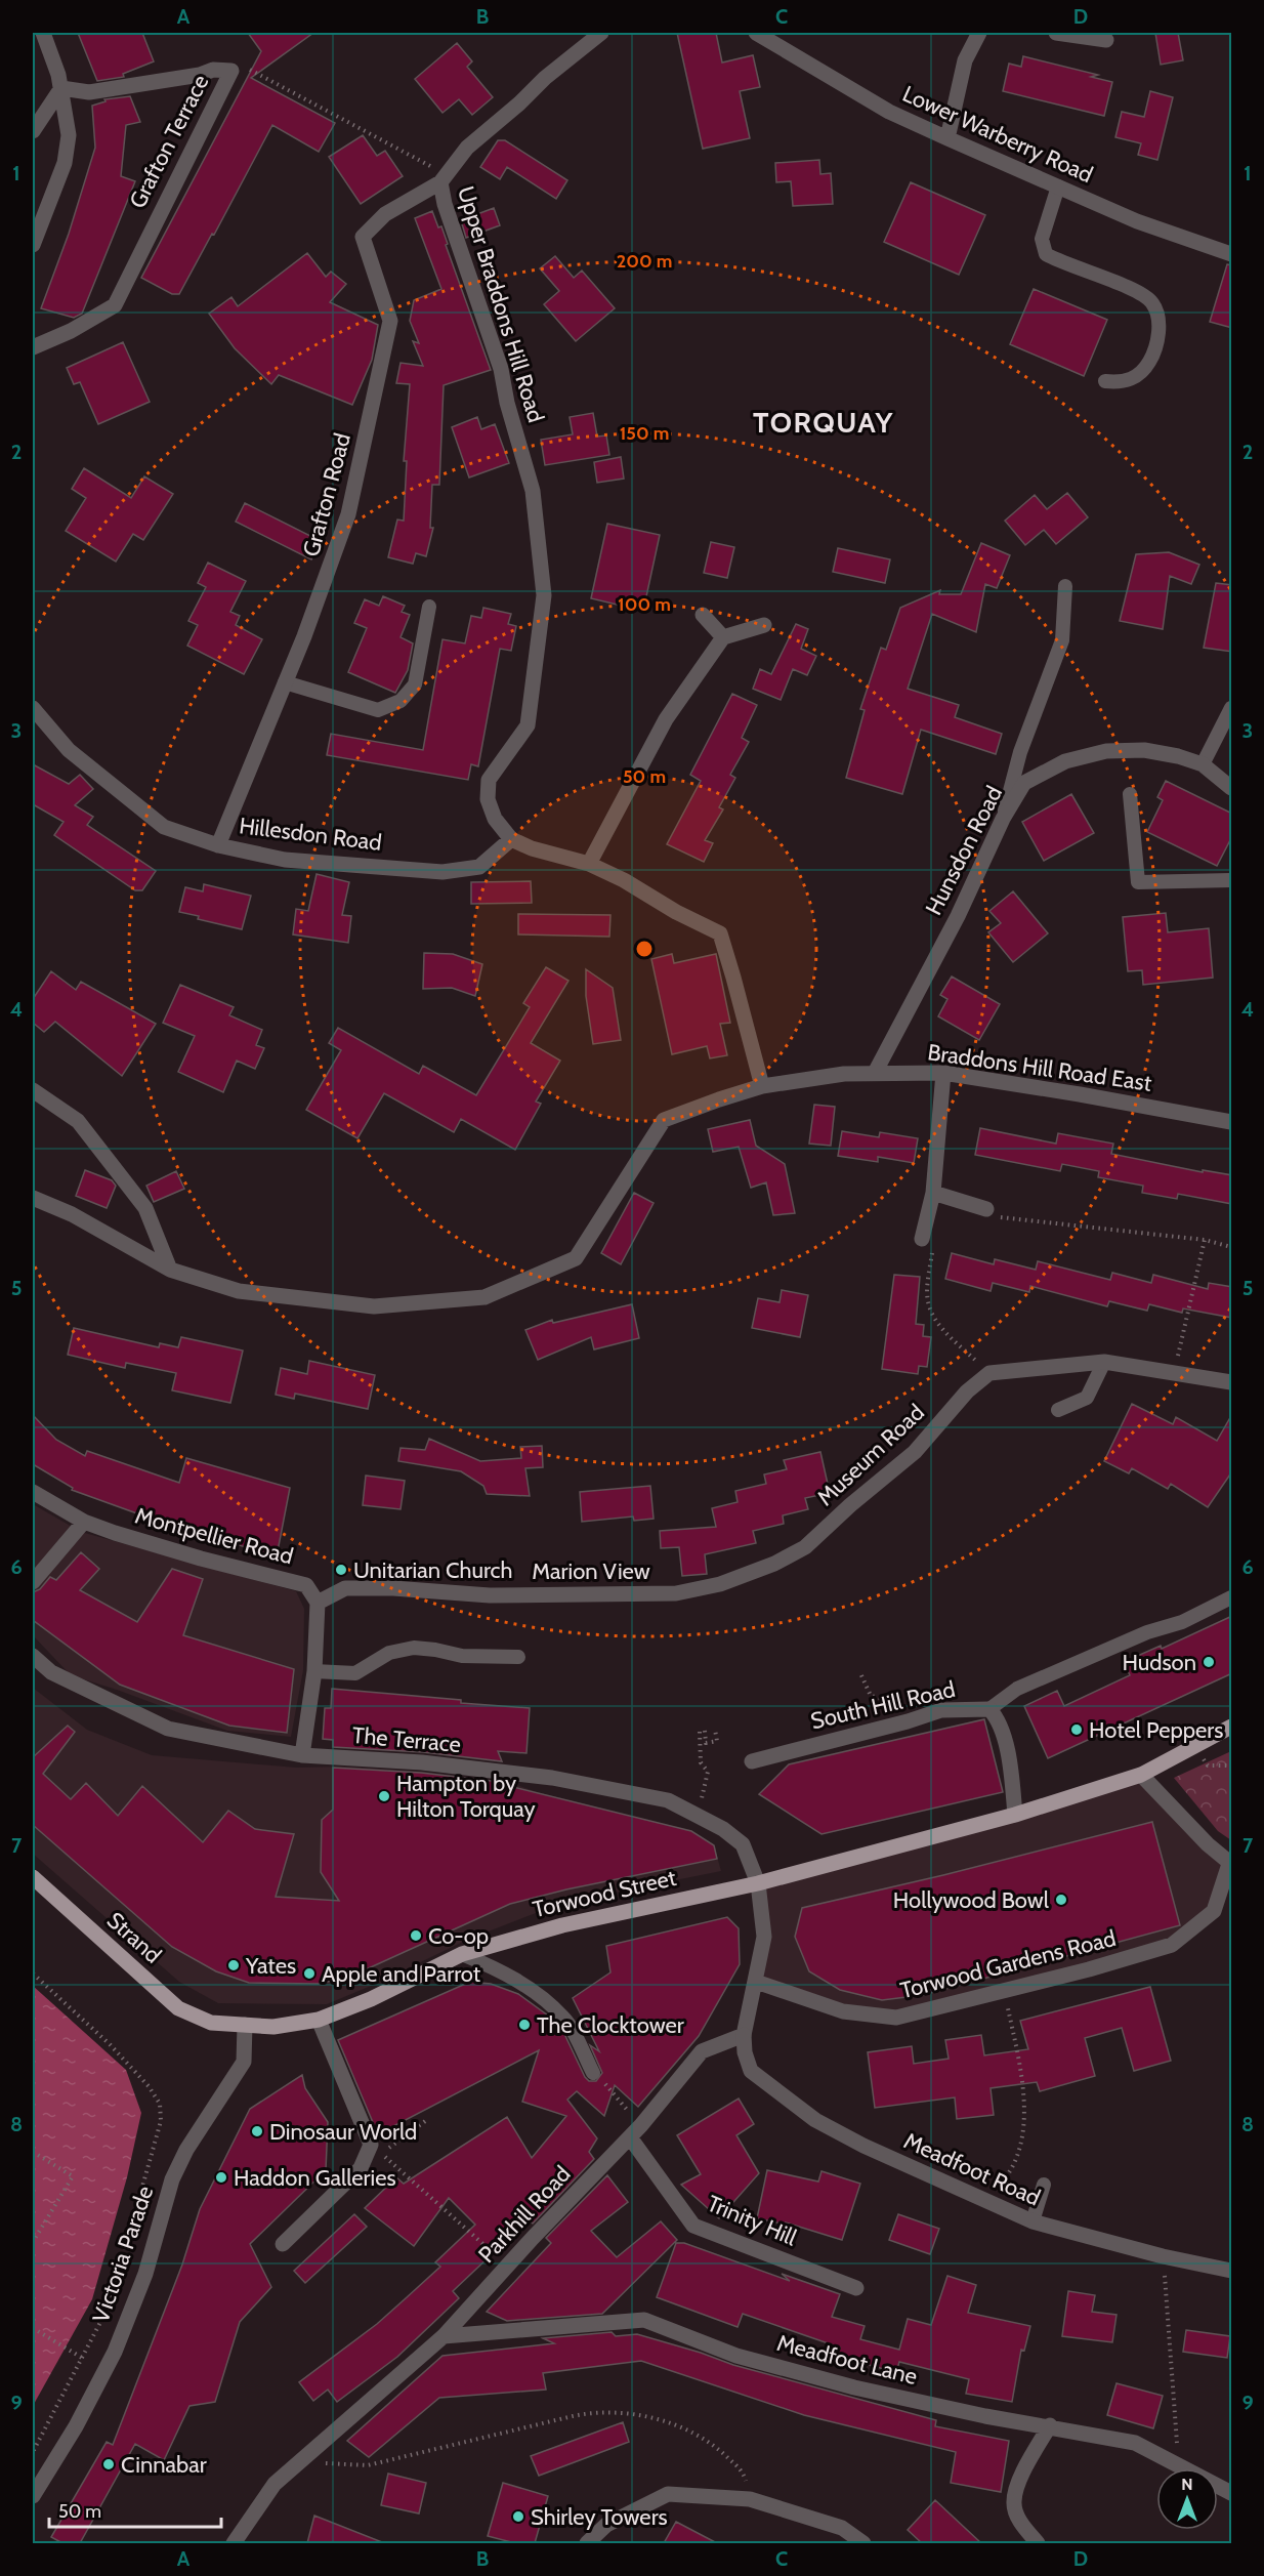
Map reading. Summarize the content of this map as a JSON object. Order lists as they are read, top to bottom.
{
  "streets": {
    "main road": ["Torwood Street", "Strand"],
    "street": [
      "Lower Warberry Road",
      "Grafton Terrace",
      "Upper Braddons Hill Road",
      "Grafton Road",
      "Hillesdon Road",
      "Hunsdon Road",
      "Braddons Hill Road East",
      "Museum Road",
      "Montpellier Road",
      "Marion View",
      "South Hill Road",
      "The Terrace",
      "Torwood Gardens Road",
      "Meadfoot Road",
      "Parkhill Road",
      "Trinity Hill",
      "Victoria Parade",
      "Meadfoot Lane"
    ]
  },
  "crossings": [
    ["Upper Braddons Hill Road", "Grafton Road"],
    ["Upper Braddons Hill Road", "Hillesdon Road"],
    ["Grafton Road", "Hillesdon Road"],
    ["Hunsdon Road", "Braddons Hill Road East"],
    ["Museum Road", "Marion View"],
    ["Montpellier Road", "Marion View"],
    ["South Hill Road", "Torwood Street"],
    ["The Terrace", "Torwood Street"],
    ["Torwood Street", "Strand"],
    ["Torwood Street", "Torwood Gardens Road"],
    ["Torwood Street", "Victoria Parade"],
    ["Meadfoot Road", "Parkhill Road"],
    ["Parkhill Road", "Trinity Hill"],
    ["Parkhill Road", "Meadfoot Lane"]
  ],
  "districts": ["TORQUAY"],
  "places": [
    "Unitarian Church",
    "Hudson",
    "Hotel Peppers",
    "Hampton by Hilton Torquay",
    "Hollywood Bowl",
    "Co-op",
    "Yates",
    "Apple and Parrot",
    "The Clocktower",
    "Dinosaur World",
    "Haddon Galleries",
    "Cinnabar",
    "Shirley Towers"
  ],
  "scale_bar": "50 m",
  "north": "top",
  "grid": {
    "columns": [
      "A",
      "B",
      "C",
      "D"
    ],
    "rows": [
      "1",
      "2",
      "3",
      "4",
      "5",
      "6",
      "7",
      "8",
      "9"
    ]
  },
  "rings": [
    "200 m",
    "150 m",
    "100 m",
    "50 m"
  ]
}
